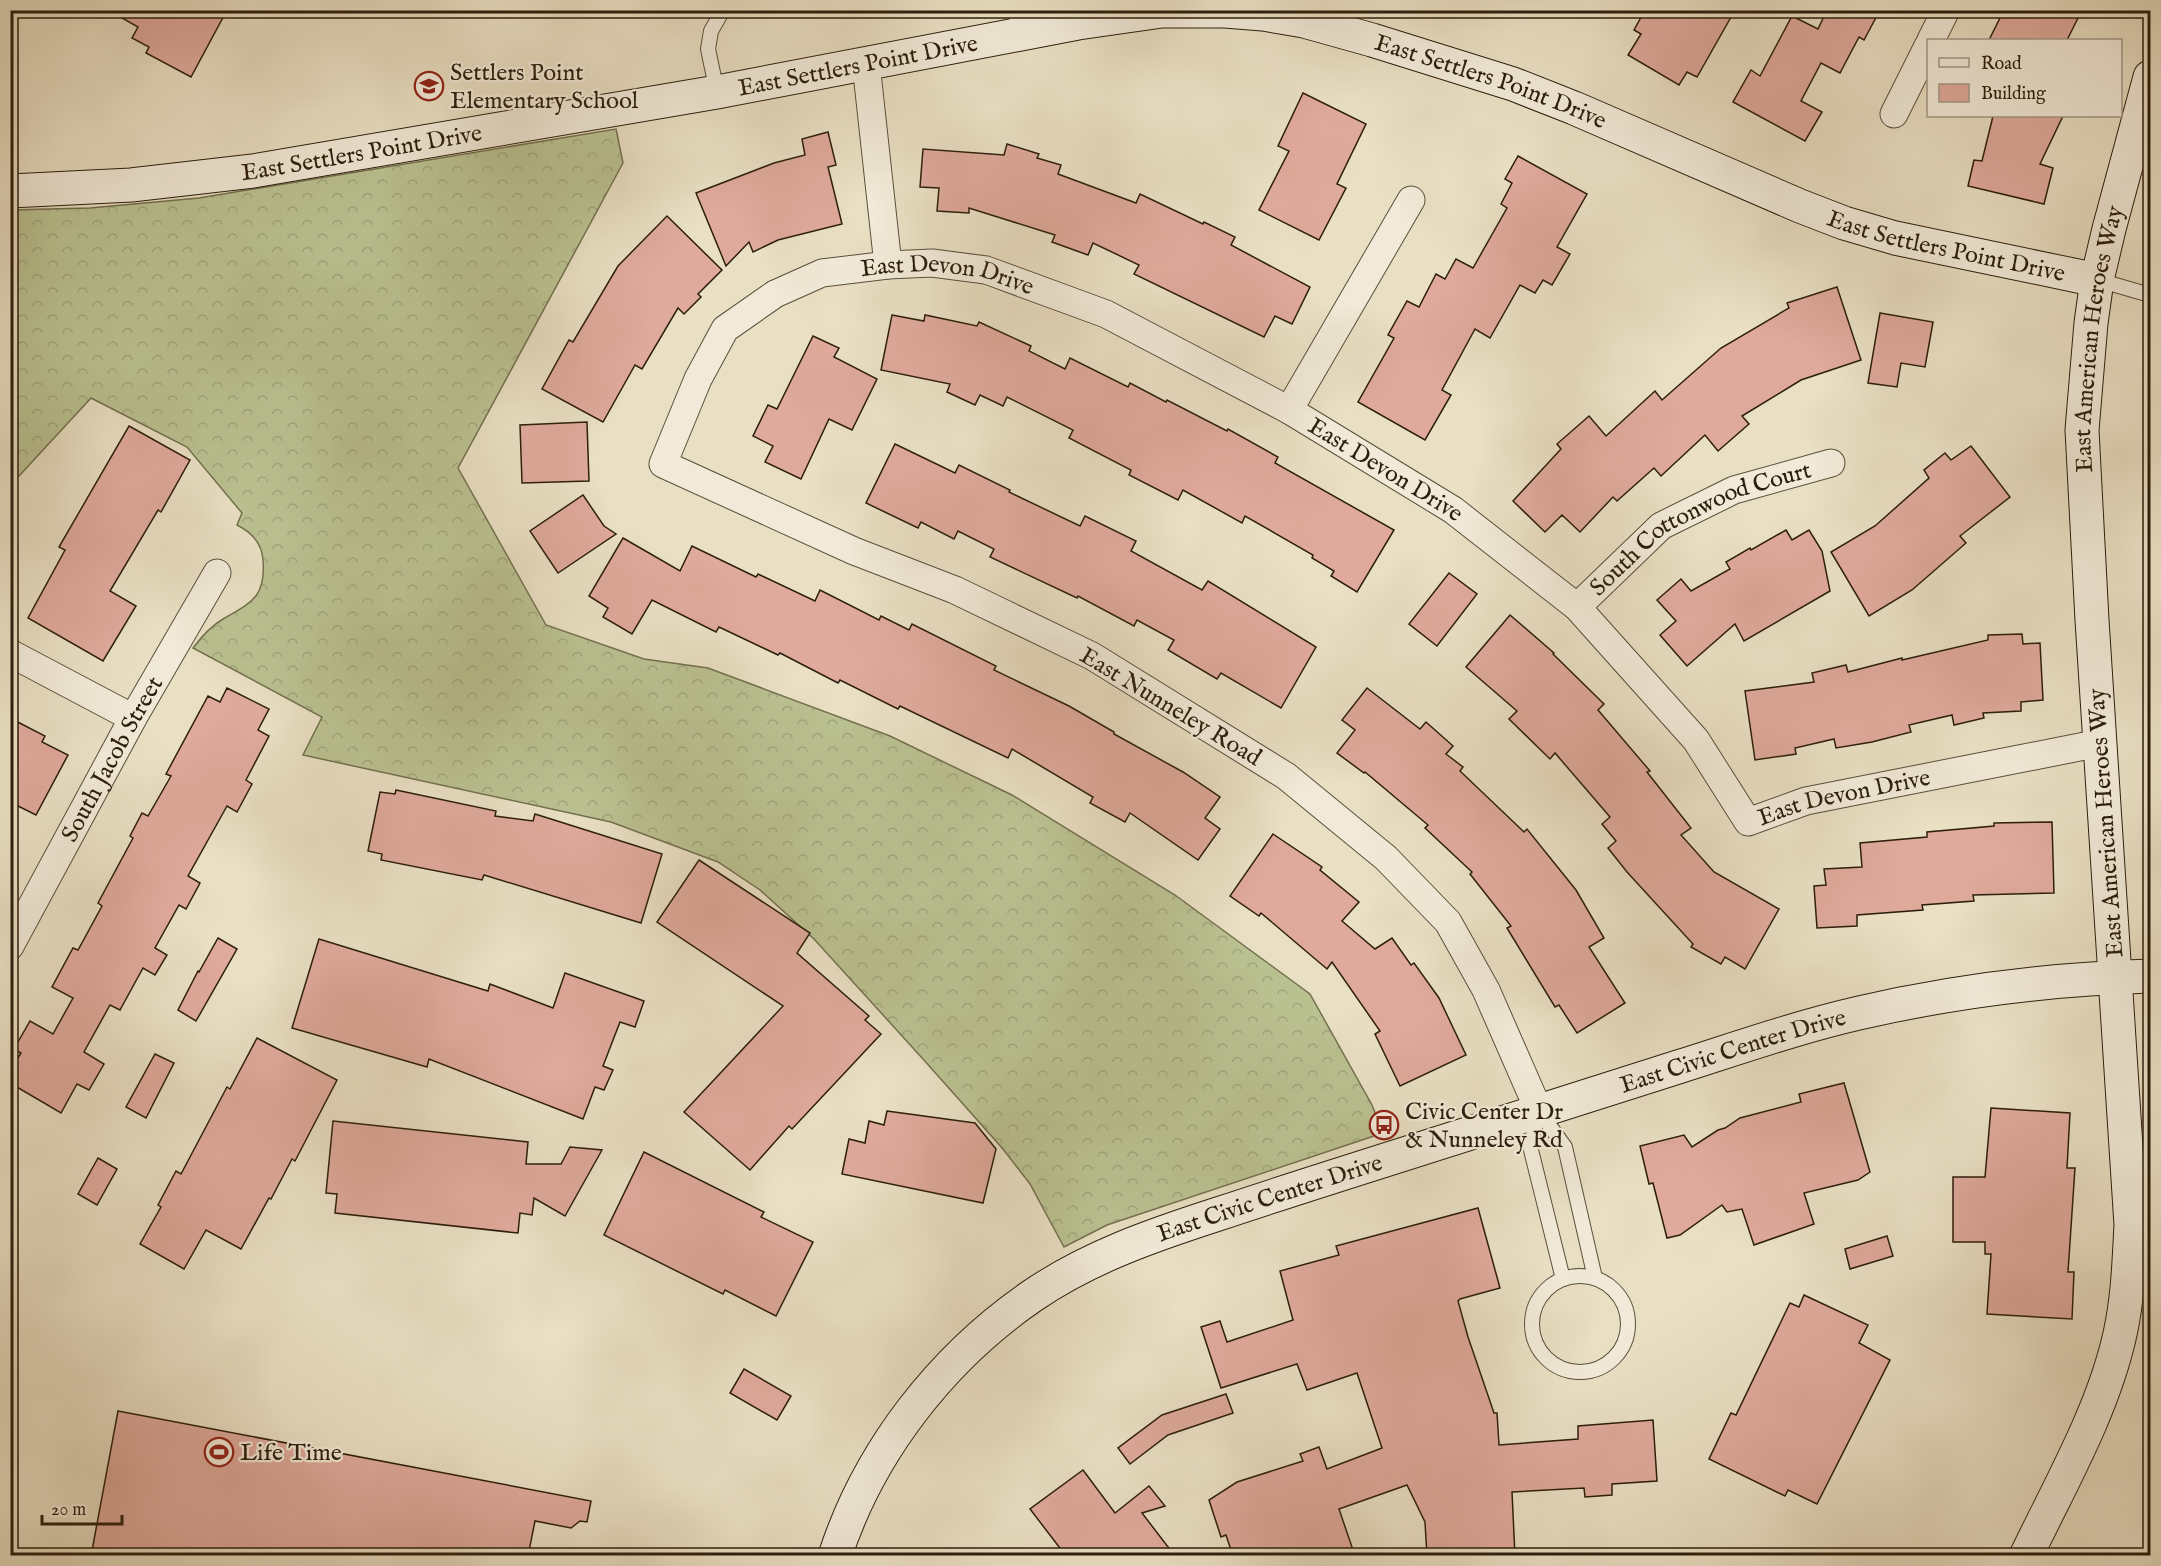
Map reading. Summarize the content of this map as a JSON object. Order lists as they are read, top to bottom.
{
  "streets": {
    "street": [
      "East Settlers Point Drive",
      "East Devon Drive",
      "East American Heroes Way",
      "South Cottonwood Court",
      "East Nunneley Road",
      "South Jacob Street",
      "East Civic Center Drive"
    ]
  },
  "crossings": [
    ["East Settlers Point Drive", "East American Heroes Way"],
    ["East Devon Drive", "East American Heroes Way"],
    ["East Devon Drive", "South Cottonwood Court"],
    ["East Devon Drive", "East Nunneley Road"],
    ["East American Heroes Way", "East Civic Center Drive"],
    ["East Nunneley Road", "East Civic Center Drive"]
  ],
  "places": {
    "school or university": ["Settlers Point Elementary School"],
    "bus stop": ["Civic Center Dr & Nunneley Rd"],
    "sports": ["Life Time"]
  },
  "legend": ["Road", "Building"],
  "scale_bar": "20 m"
}
